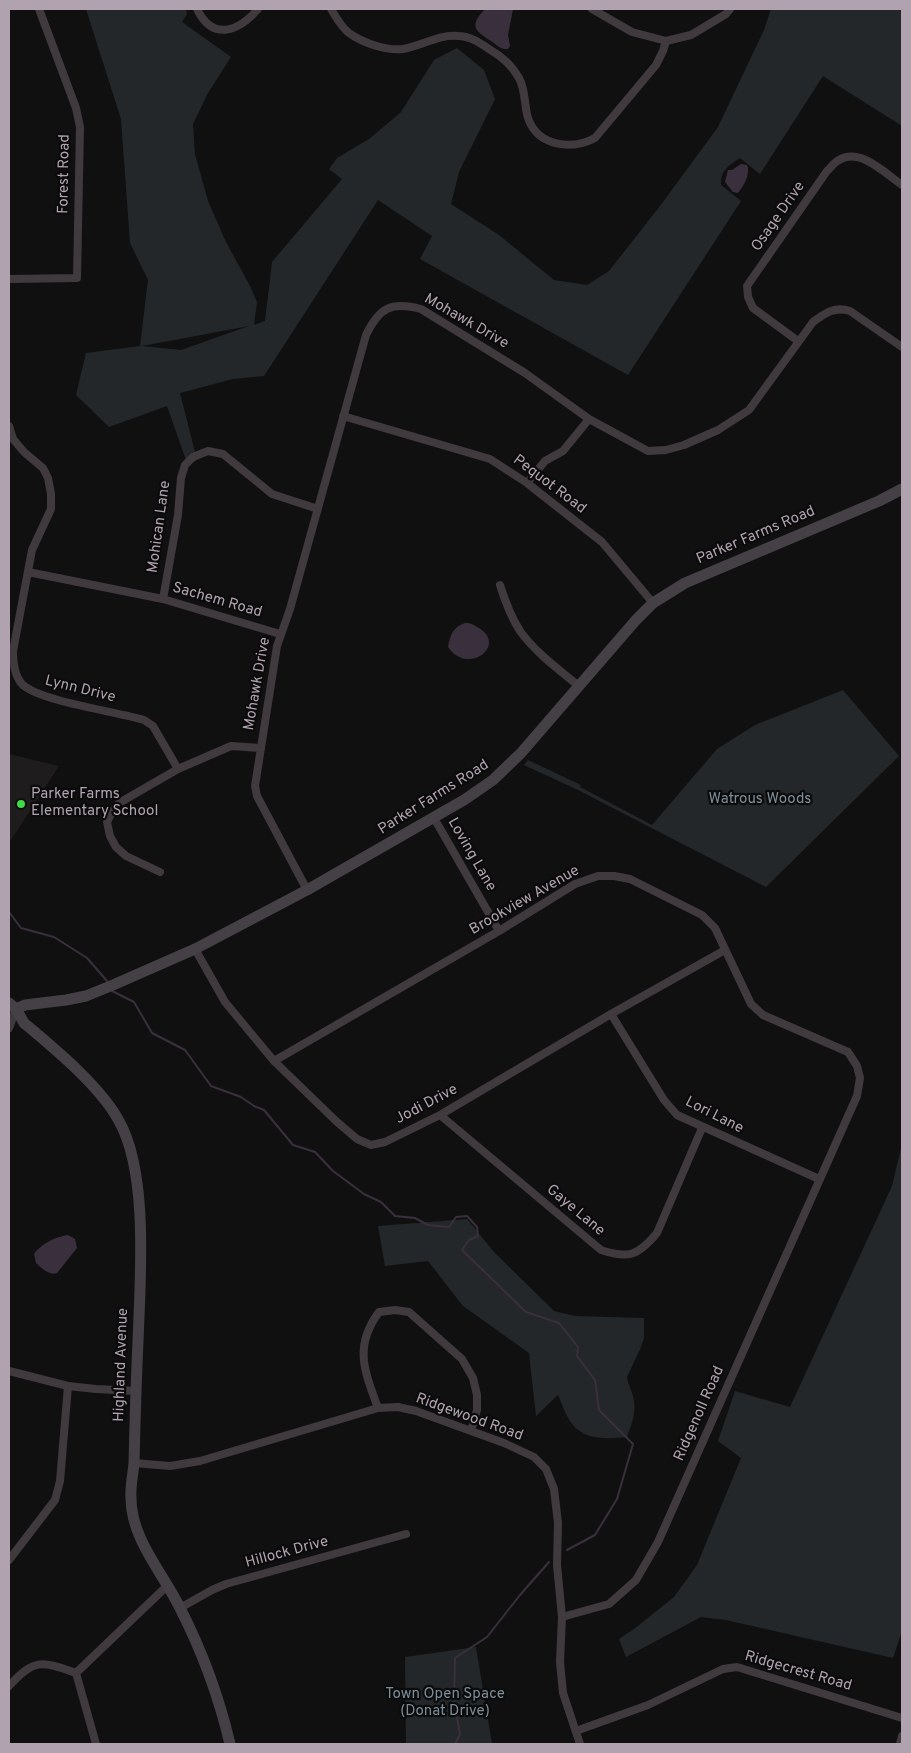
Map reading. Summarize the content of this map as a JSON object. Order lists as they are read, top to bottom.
{
  "streets": {
    "street": [
      "Forest Road",
      "Osage Drive",
      "Mohawk Drive",
      "Pequot Road",
      "Mohican Lane",
      "Parker Farms Road",
      "Sachem Road",
      "Lynn Drive",
      "Loving Lane",
      "Brookview Avenue",
      "Jodi Drive",
      "Lori Lane",
      "Gaye Lane",
      "Highland Avenue",
      "Ridgenoll Road",
      "Ridgewood Road",
      "Hillock Drive",
      "Ridgecrest Road"
    ]
  },
  "crossings": [
    ["Osage Drive", "Mohawk Drive"],
    ["Mohawk Drive", "Pequot Road"],
    ["Mohawk Drive", "Mohican Lane"],
    ["Mohawk Drive", "Parker Farms Road"],
    ["Mohawk Drive", "Sachem Road"],
    ["Pequot Road", "Parker Farms Road"],
    ["Mohican Lane", "Sachem Road"],
    ["Parker Farms Road", "Loving Lane"],
    ["Parker Farms Road", "Jodi Drive"],
    ["Parker Farms Road", "Highland Avenue"],
    ["Sachem Road", "Lynn Drive"],
    ["Loving Lane", "Brookview Avenue"],
    ["Brookview Avenue", "Jodi Drive"],
    ["Brookview Avenue", "Lori Lane"],
    ["Brookview Avenue", "Ridgenoll Road"],
    ["Jodi Drive", "Lori Lane"],
    ["Jodi Drive", "Gaye Lane"],
    ["Lori Lane", "Gaye Lane"],
    ["Lori Lane", "Ridgenoll Road"],
    ["Highland Avenue", "Ridgewood Road"],
    ["Highland Avenue", "Hillock Drive"],
    ["Ridgenoll Road", "Ridgewood Road"],
    ["Ridgewood Road", "Ridgecrest Road"]
  ],
  "parks": ["Watrous Woods", "Town Open Space (Donat Drive)"],
  "places": ["Parker Farms Elementary School"]
}
